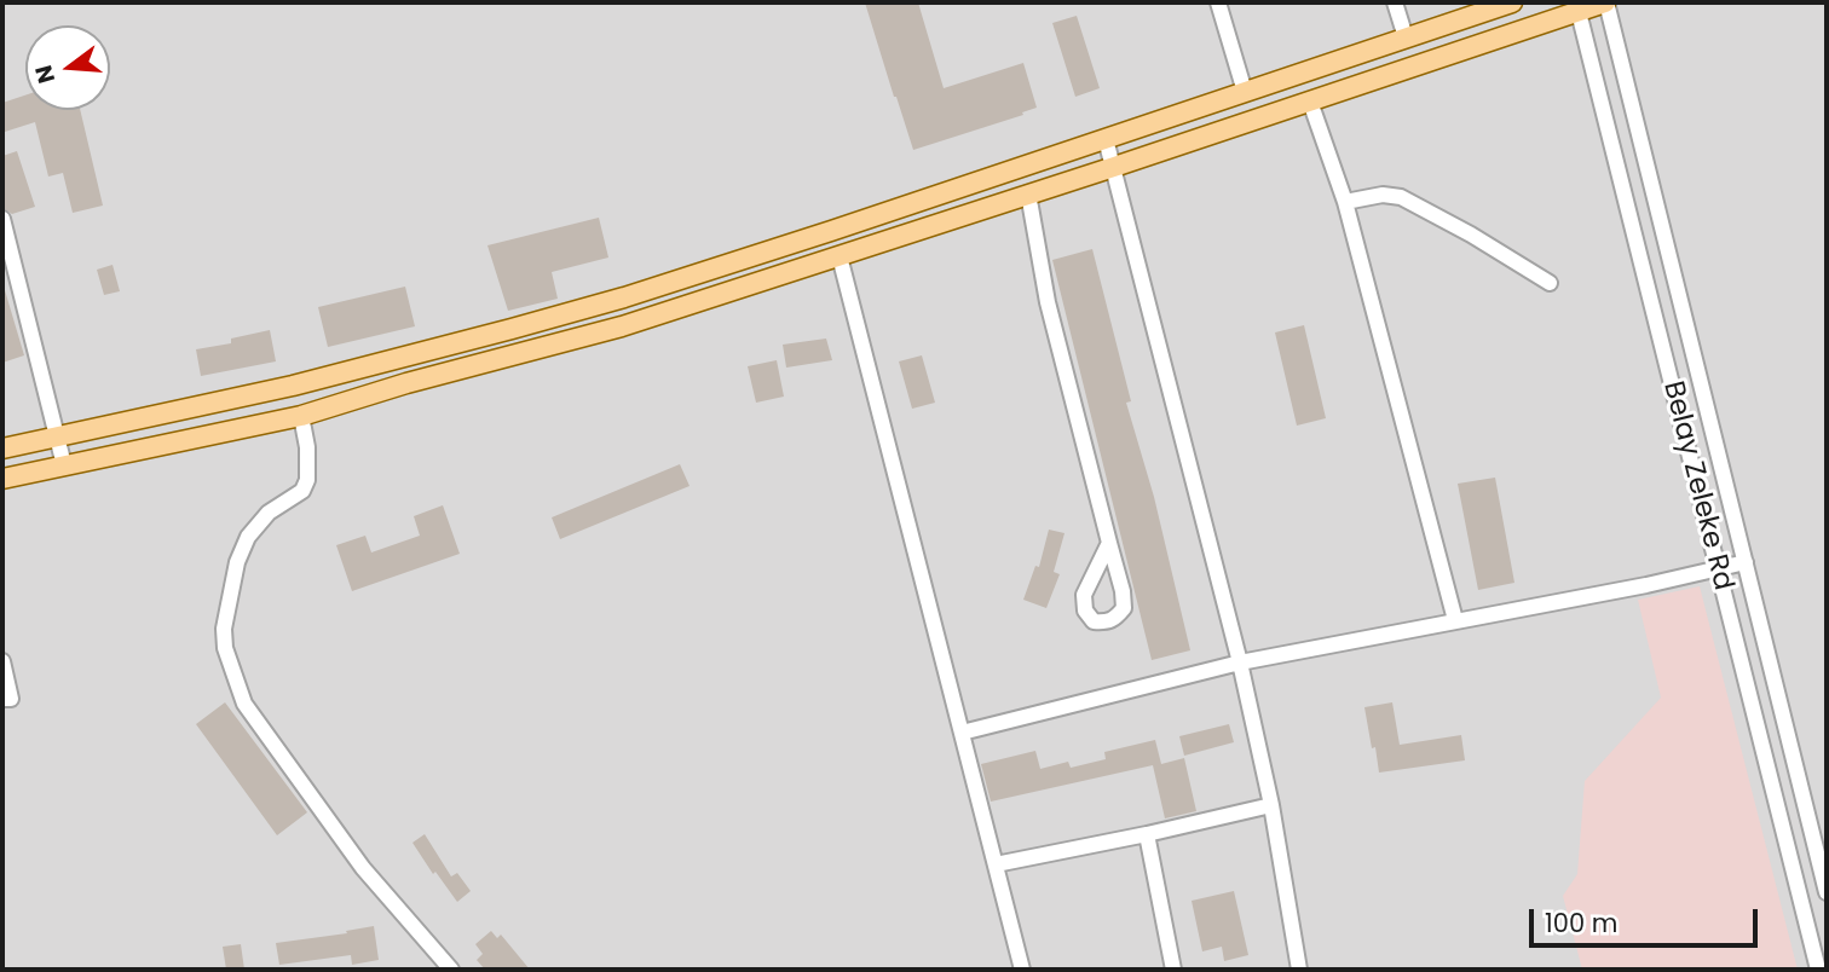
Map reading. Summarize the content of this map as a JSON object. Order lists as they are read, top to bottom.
{
  "streets": {
    "street": ["Belay Zeleke Rd"]
  },
  "scale_bar": "100 m",
  "north": "left"
}
